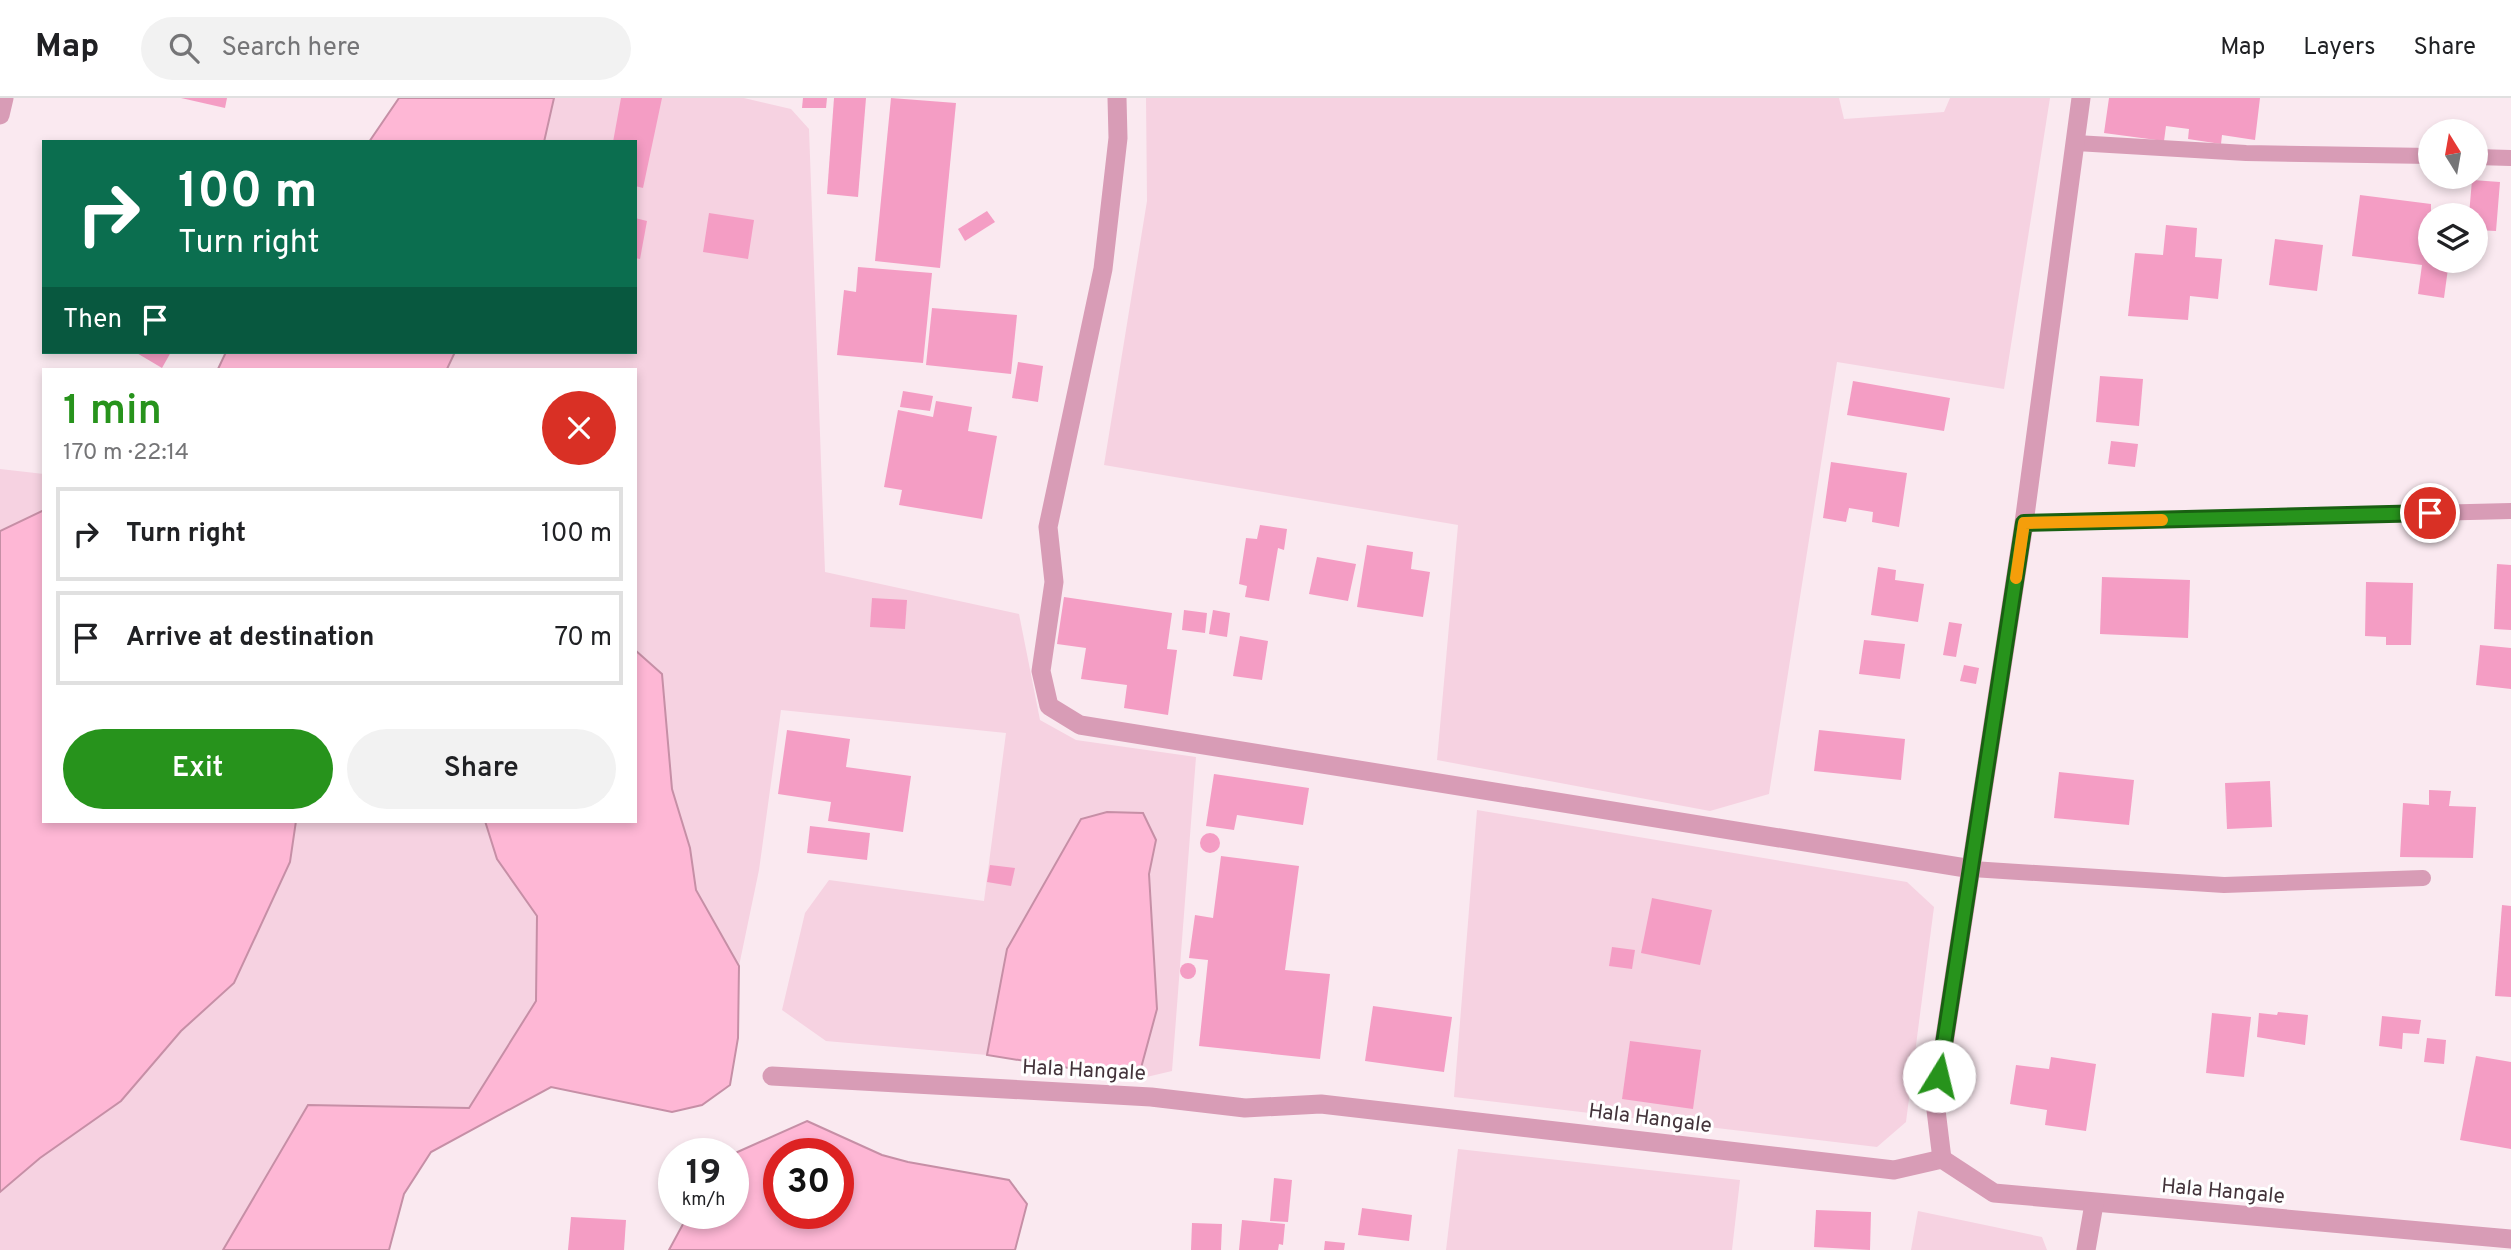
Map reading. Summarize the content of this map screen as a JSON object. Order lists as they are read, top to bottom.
{
  "streets": {
    "street": ["Hala Hangale"]
  },
  "north": "top",
  "page": {
    "header": "Map",
    "search": "Search here",
    "nav": ["Map", "Layers", "Share"],
    "turn": ["100 m", "Turn right"],
    "then": "Then",
    "heading": ["1 min", "170 m · 22:14"],
    "list": [
      {
        "name": "Turn right",
        "value": "100 m"
      },
      {
        "name": "Arrive at destination",
        "value": "70 m"
      }
    ],
    "buttons": ["Exit", "Share"],
    "speed": "19 km/h",
    "limit": "30"
  }
}
